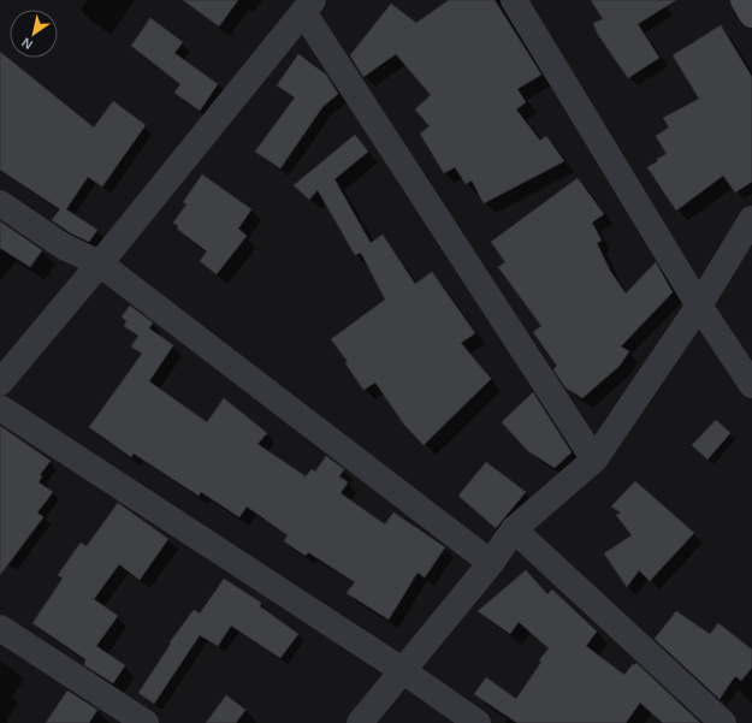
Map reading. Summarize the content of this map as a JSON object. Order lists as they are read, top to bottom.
{
  "north": "bottom left"
}
